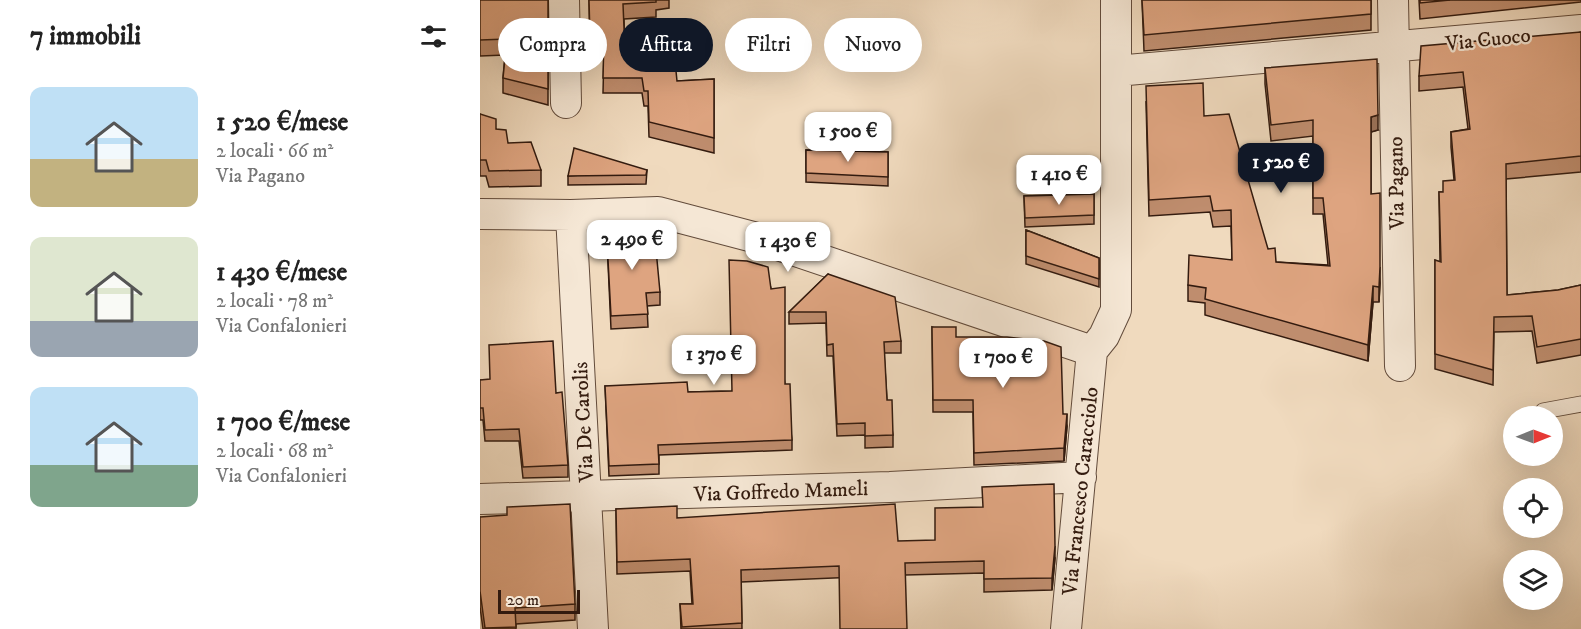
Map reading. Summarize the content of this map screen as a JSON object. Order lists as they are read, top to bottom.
{
  "streets": {
    "street": [
      "Via Cuoco",
      "Via Pagano",
      "Via De Carolis",
      "Via Goffredo Mameli",
      "Via Francesco Caracciolo"
    ]
  },
  "crossings": [
    ["Via Cuoco", "Via Pagano"],
    ["Via Cuoco", "Via Francesco Caracciolo"],
    ["Via De Carolis", "Via Goffredo Mameli"],
    ["Via Goffredo Mameli", "Via Francesco Caracciolo"]
  ],
  "scale_bar": "20 m",
  "north": "right",
  "page": {
    "heading": "7 immobili",
    "chip": [
      "Compra",
      "Affitta",
      "Filtri",
      "Nuovo"
    ],
    "list": [
      {
        "name": "1 520 €/mese",
        "note": "2 locali · 66 m² · Via Pagano"
      },
      {
        "name": "1 430 €/mese",
        "note": "2 locali · 78 m² · Via Confalonieri"
      },
      {
        "name": "1 700 €/mese",
        "note": "2 locali · 68 m² · Via Confalonieri"
      }
    ],
    "price": [
      "1 500 €",
      "1 520 €",
      "1 410 €",
      "2 490 €",
      "1 430 €",
      "1 370 €",
      "1 700 €"
    ],
    "scale": "20 m"
  }
}
